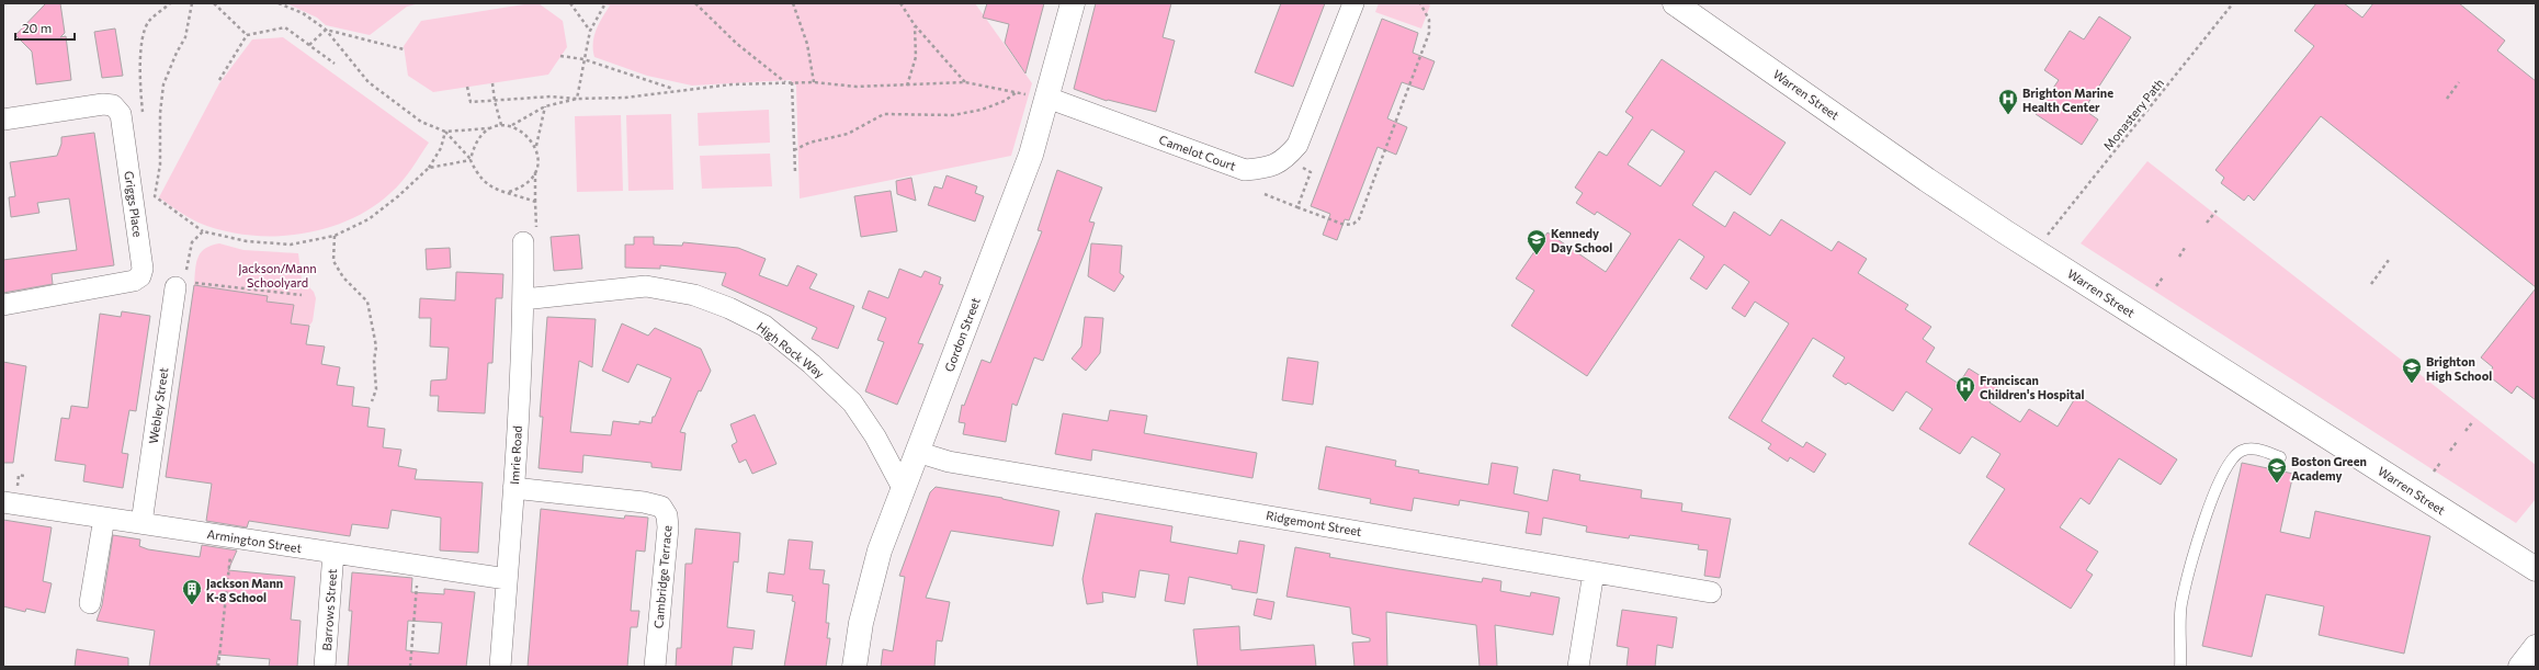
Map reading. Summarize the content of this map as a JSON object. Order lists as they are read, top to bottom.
{
  "streets": {
    "street": [
      "Warren Street",
      "Camelot Court",
      "Griggs Place",
      "Gordon Street",
      "High Rock Way",
      "Webley Street",
      "Imrie Road",
      "Ridgemont Street",
      "Armington Street",
      "Cambridge Terrace",
      "Barrows Street"
    ],
    "path": ["Monastery Path"]
  },
  "crossings": [
    ["Camelot Court", "Gordon Street"],
    ["Gordon Street", "High Rock Way"],
    ["Gordon Street", "Ridgemont Street"],
    ["High Rock Way", "Imrie Road"],
    ["Webley Street", "Armington Street"],
    ["Imrie Road", "Armington Street"],
    ["Imrie Road", "Cambridge Terrace"],
    ["Armington Street", "Barrows Street"]
  ],
  "parks": ["Jackson/Mann Schoolyard"],
  "places": {
    "hospital": ["Brighton Marine Health Center", "Franciscan Children's Hospital"],
    "school or university": ["Kennedy Day School", "Brighton High School", "Boston Green Academy"],
    "building": ["Jackson Mann K-8 School"]
  },
  "scale_bar": "20 m"
}
